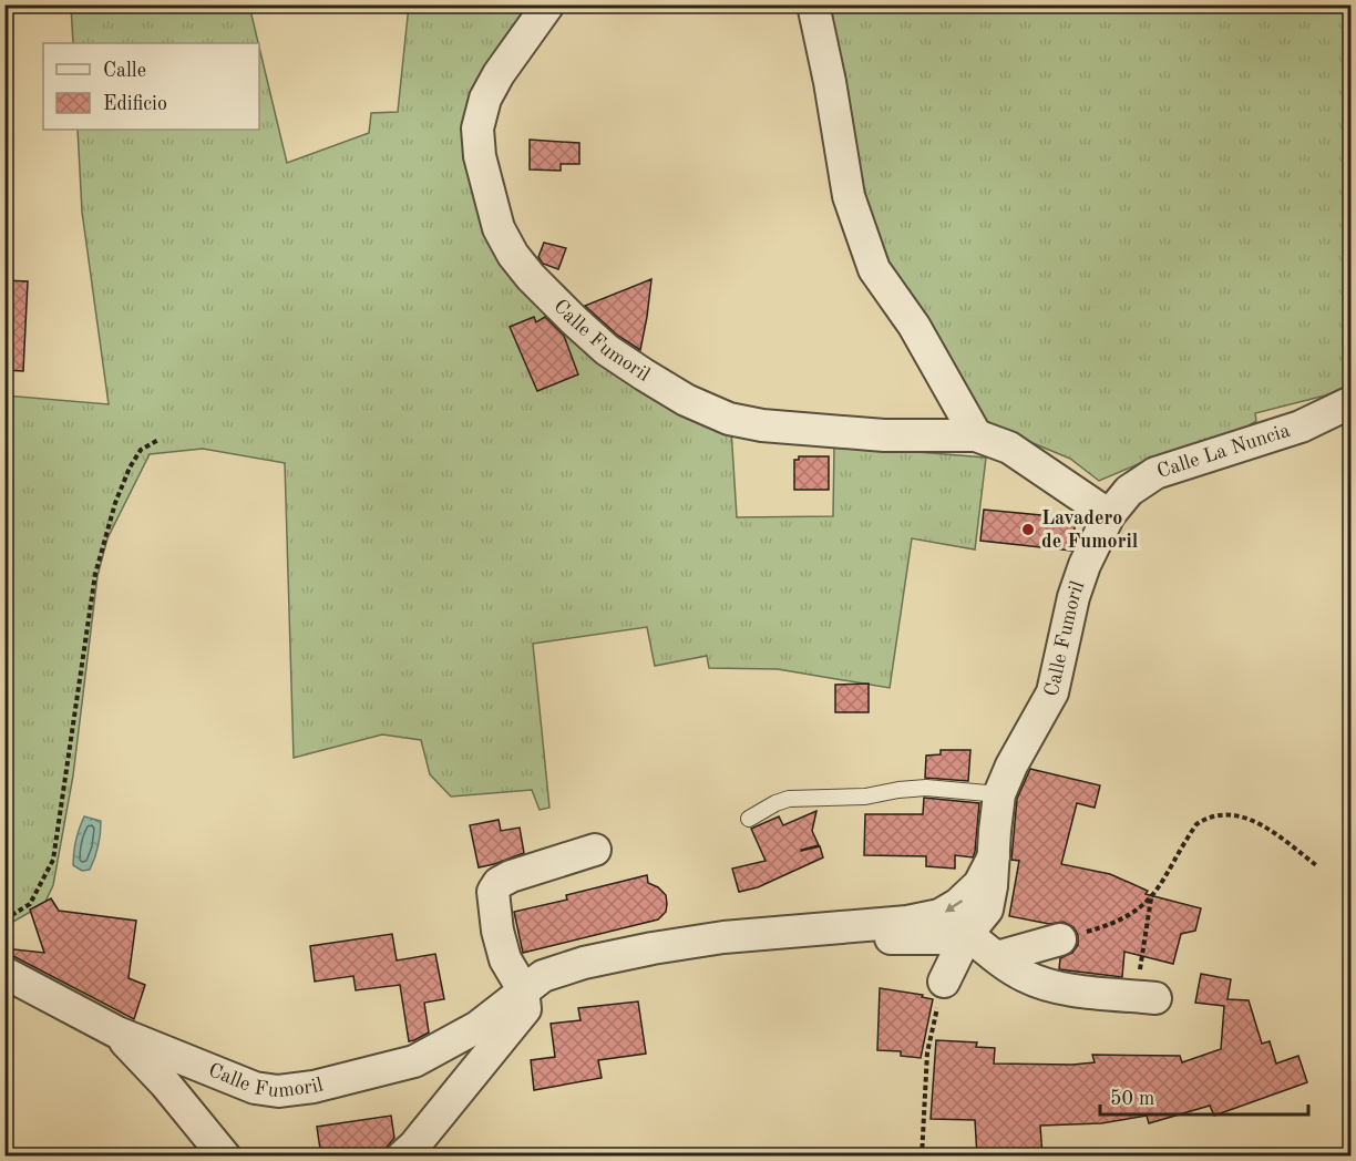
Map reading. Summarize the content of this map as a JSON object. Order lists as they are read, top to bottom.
{
  "streets": {
    "street": ["Calle Fumoril", "Calle La Nuncia"]
  },
  "crossings": [
    ["Calle Fumoril", "Calle La Nuncia"]
  ],
  "places": ["Lavadero de Fumoril"],
  "legend": ["Calle", "Edificio"],
  "scale_bar": "50 m"
}
